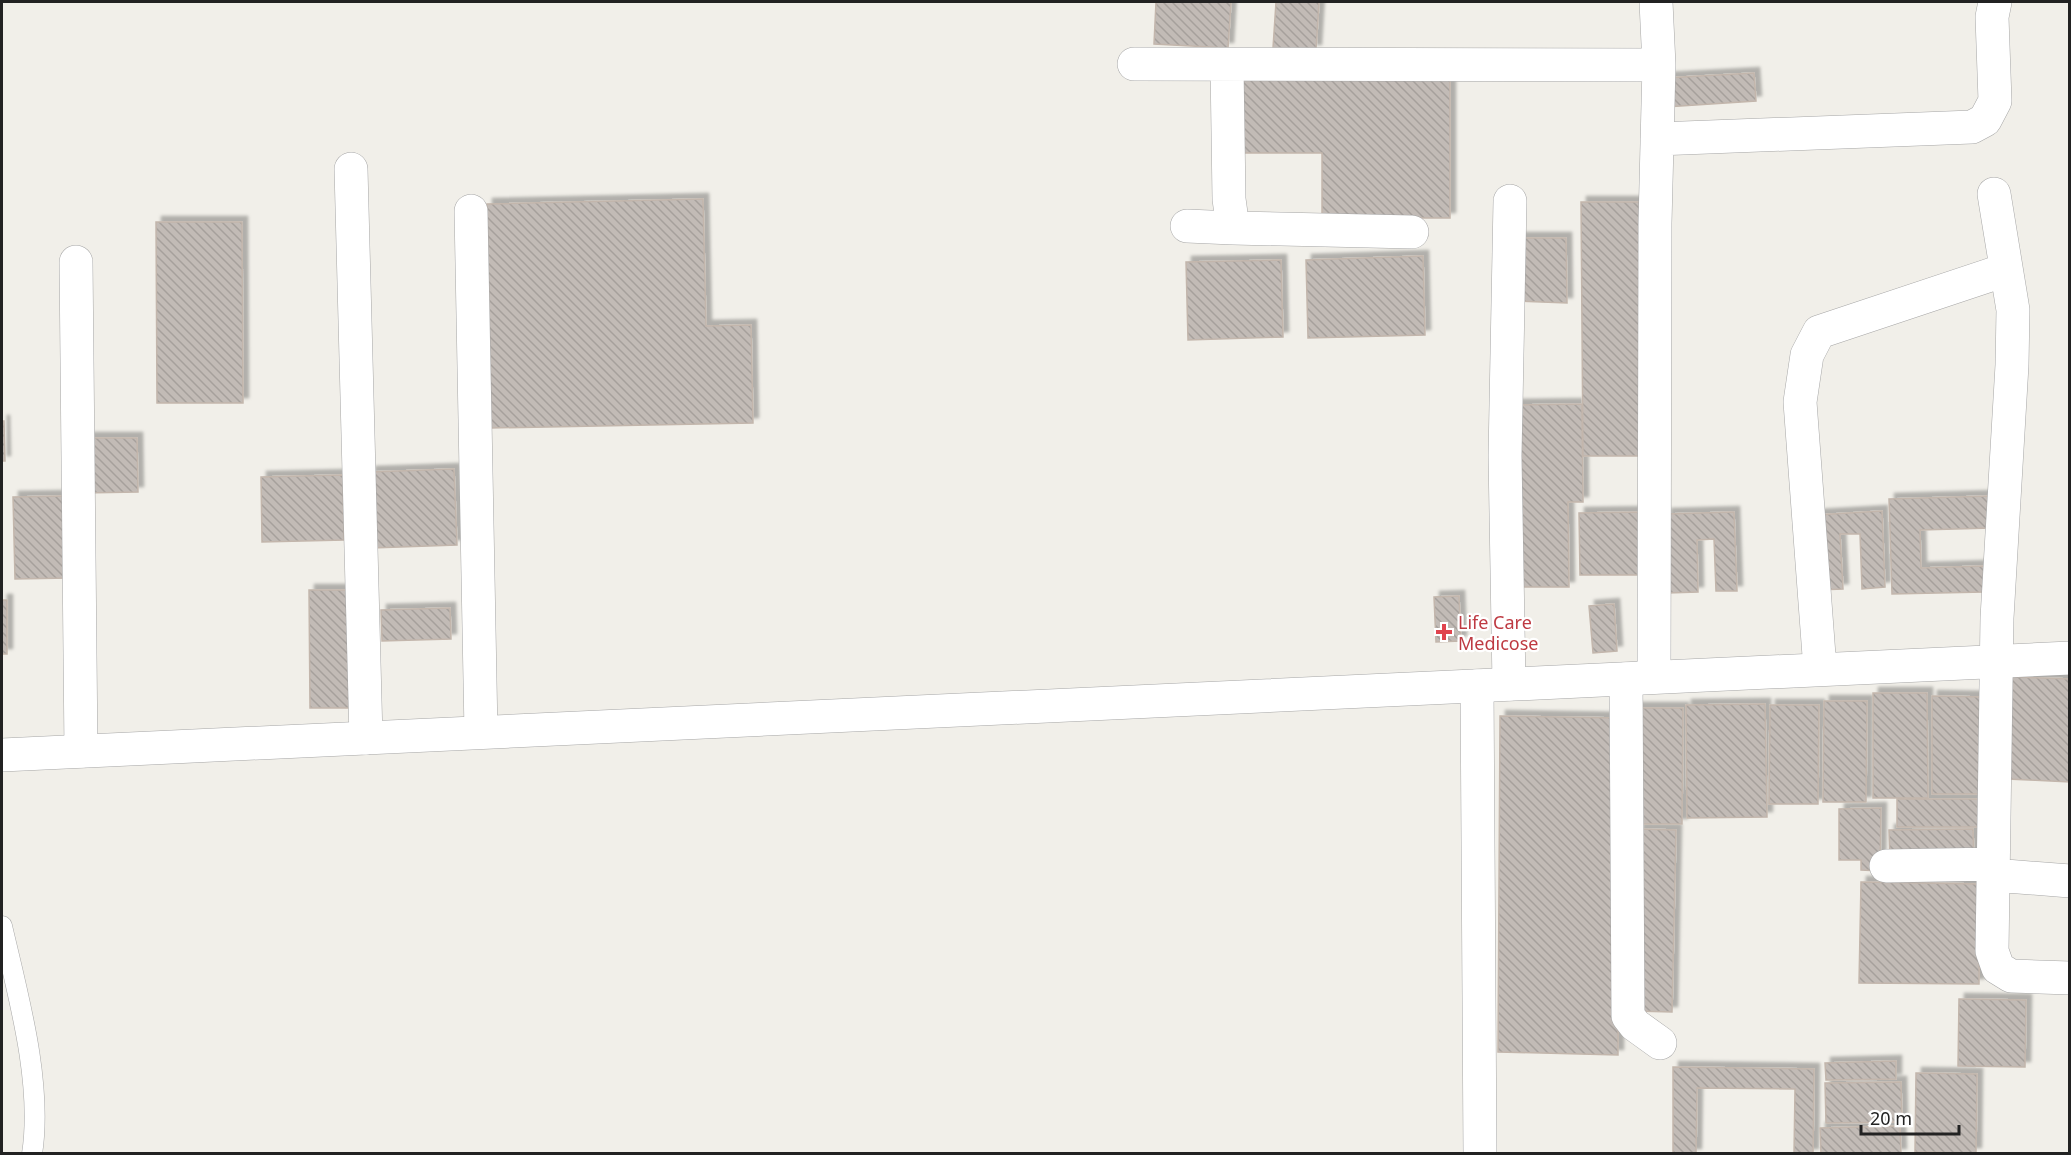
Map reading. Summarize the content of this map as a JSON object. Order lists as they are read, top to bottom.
{
  "places": {
    "health": ["Life Care Medicose"]
  },
  "scale_bar": "20 m"
}
